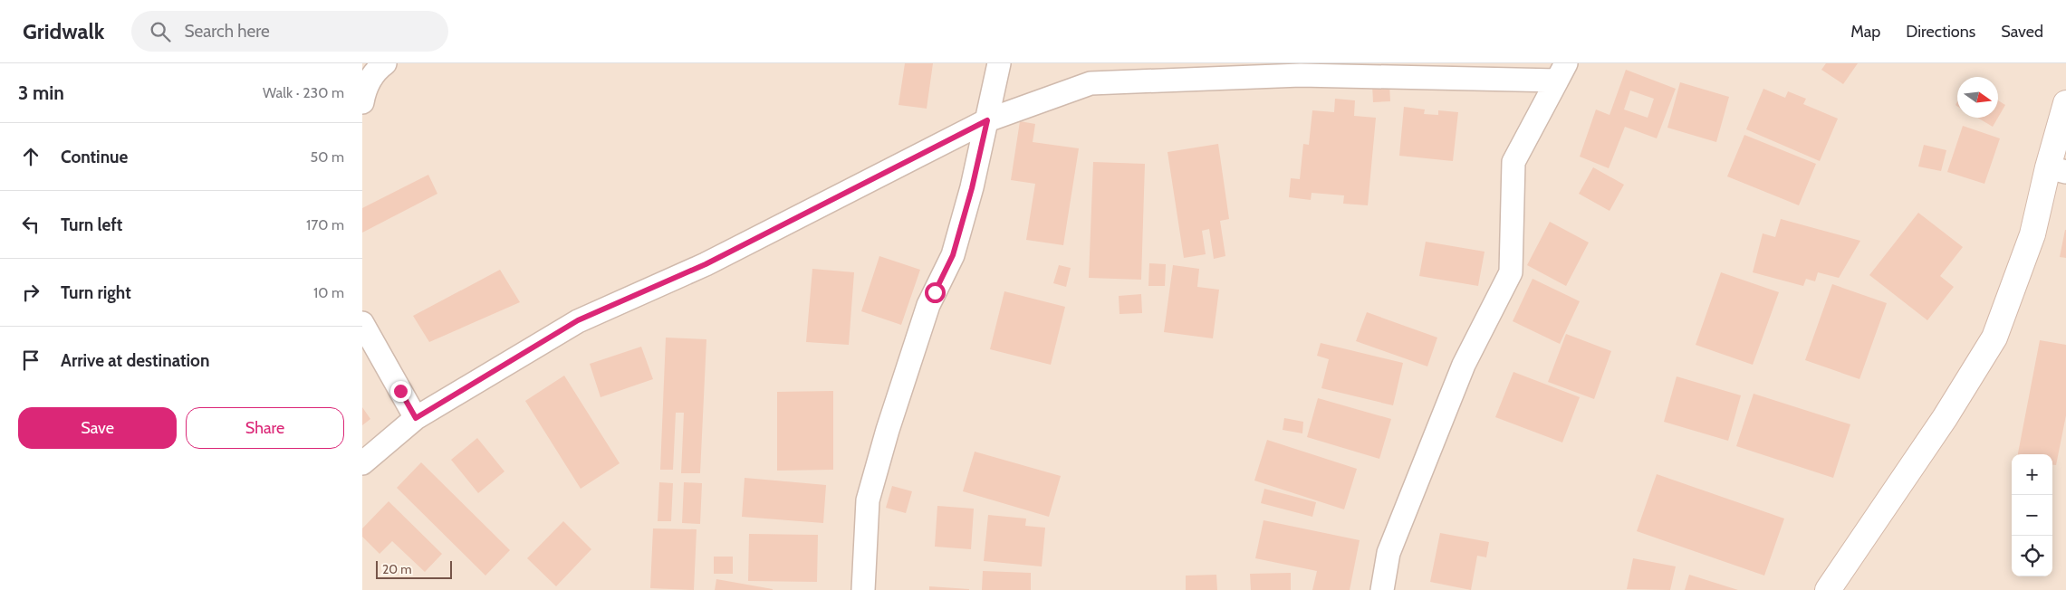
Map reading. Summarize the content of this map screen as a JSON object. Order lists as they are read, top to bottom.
{
  "scale_bar": "20 m",
  "north": "right",
  "page": {
    "header": "Gridwalk",
    "search": "Search here",
    "nav": ["Map", "Directions", "Saved"],
    "heading": ["3 min", "Walk · 230 m"],
    "list": [
      ["Continue", "50 m"],
      ["Turn left", "170 m"],
      ["Turn right", "10 m"],
      "Arrive at destination"
    ],
    "buttons": ["Save", "Share"],
    "map_buttons": ["+", "−"],
    "scale": "20 m"
  }
}
